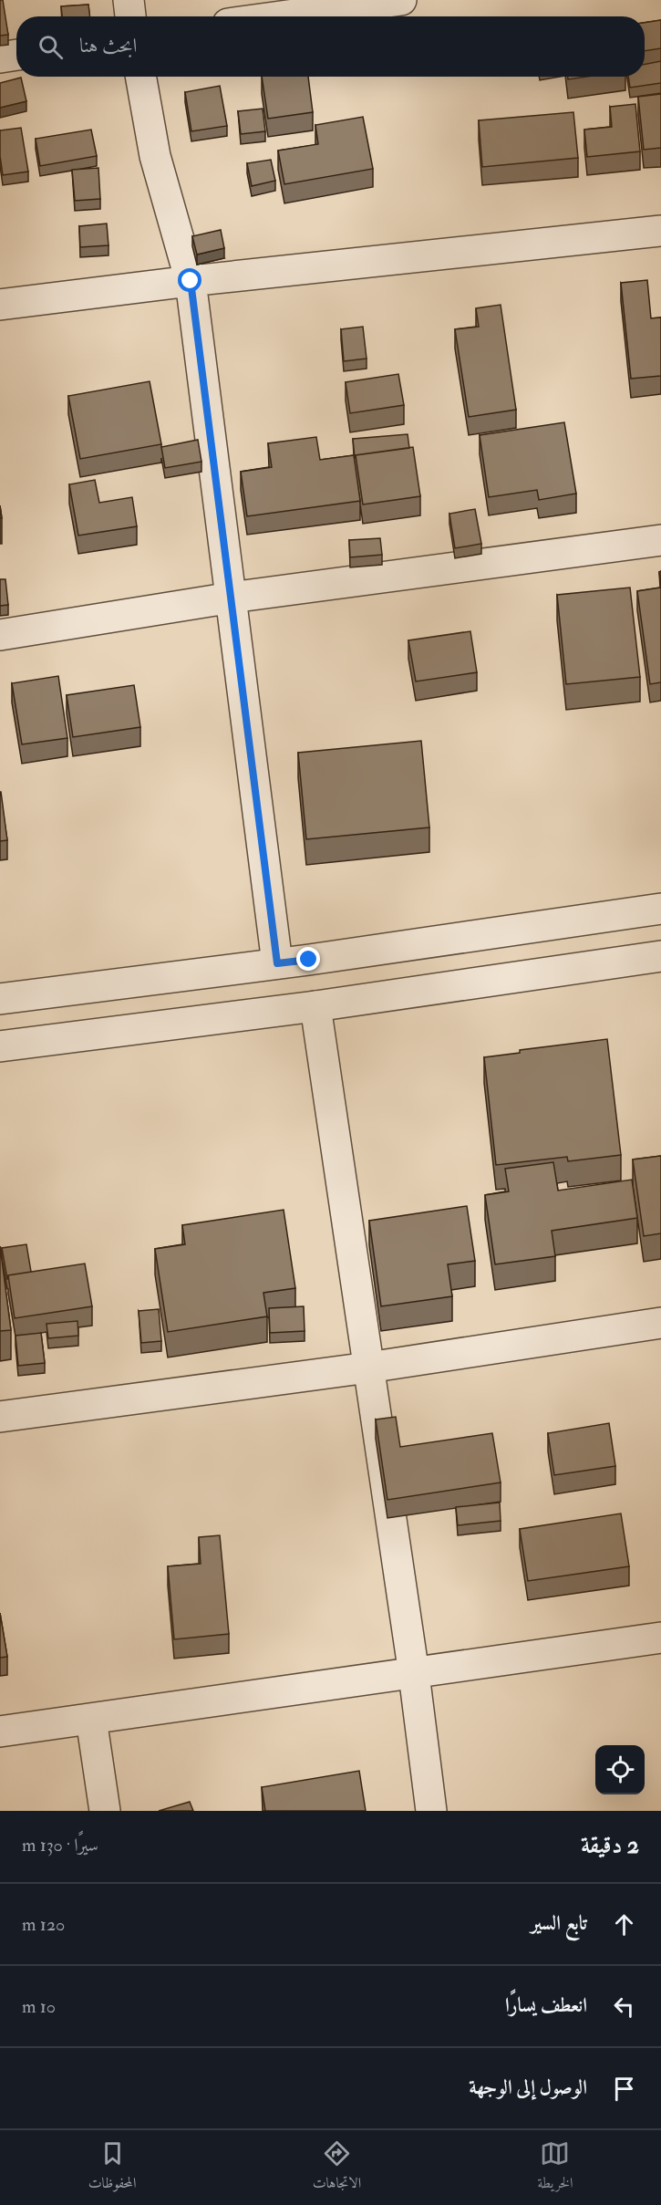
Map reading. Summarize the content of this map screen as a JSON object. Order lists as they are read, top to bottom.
{
  "page": {
    "search": "ابحث هنا",
    "heading": ["2 دقيقة", "سيرًا · 130 m"],
    "list": [
      ["تابع السير", "120 m"],
      ["انعطف يسارًا", "10 m"],
      "الوصول إلى الوجهة"
    ],
    "nav": ["الخريطة", "الاتجاهات", "المحفوظات"]
  }
}
